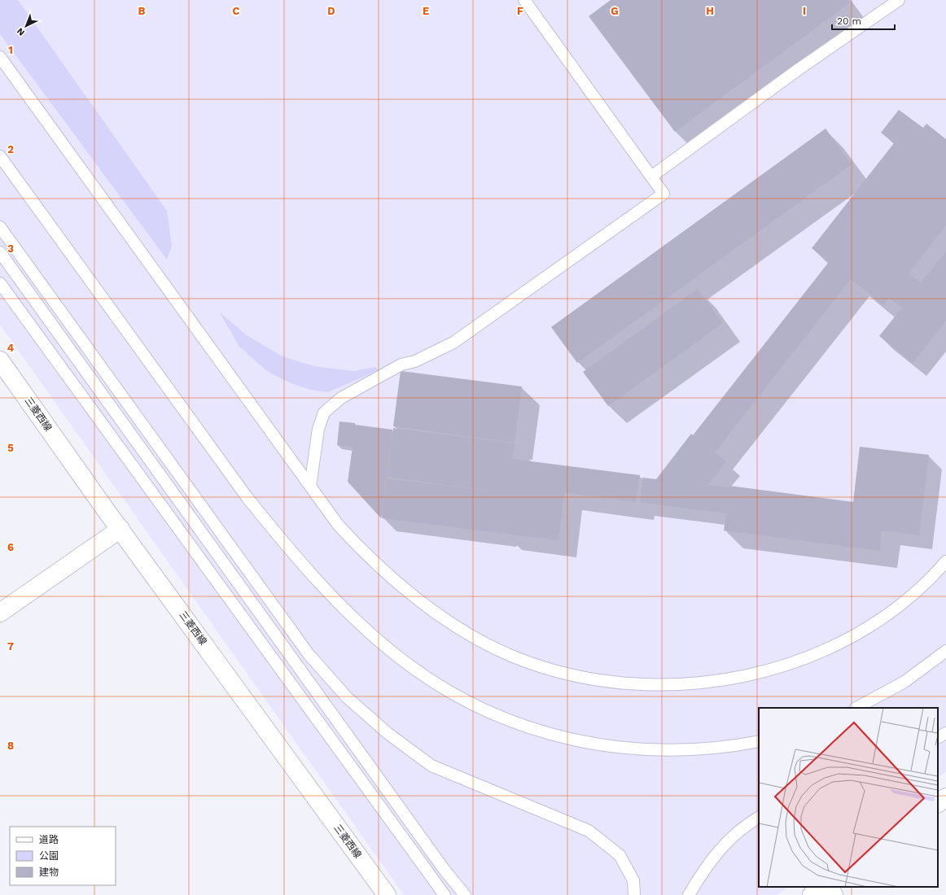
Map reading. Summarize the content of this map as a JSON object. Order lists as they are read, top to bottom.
{
  "streets": {
    "street": ["三菱西線"]
  },
  "legend": ["道路", "公園", "建物"],
  "scale_bar": "20 m",
  "north": "bottom left",
  "grid": {
    "columns": [
      "B",
      "C",
      "D",
      "E",
      "F",
      "G",
      "H",
      "I"
    ],
    "rows": [
      "1",
      "2",
      "3",
      "4",
      "5",
      "6",
      "7",
      "8"
    ]
  }
}
